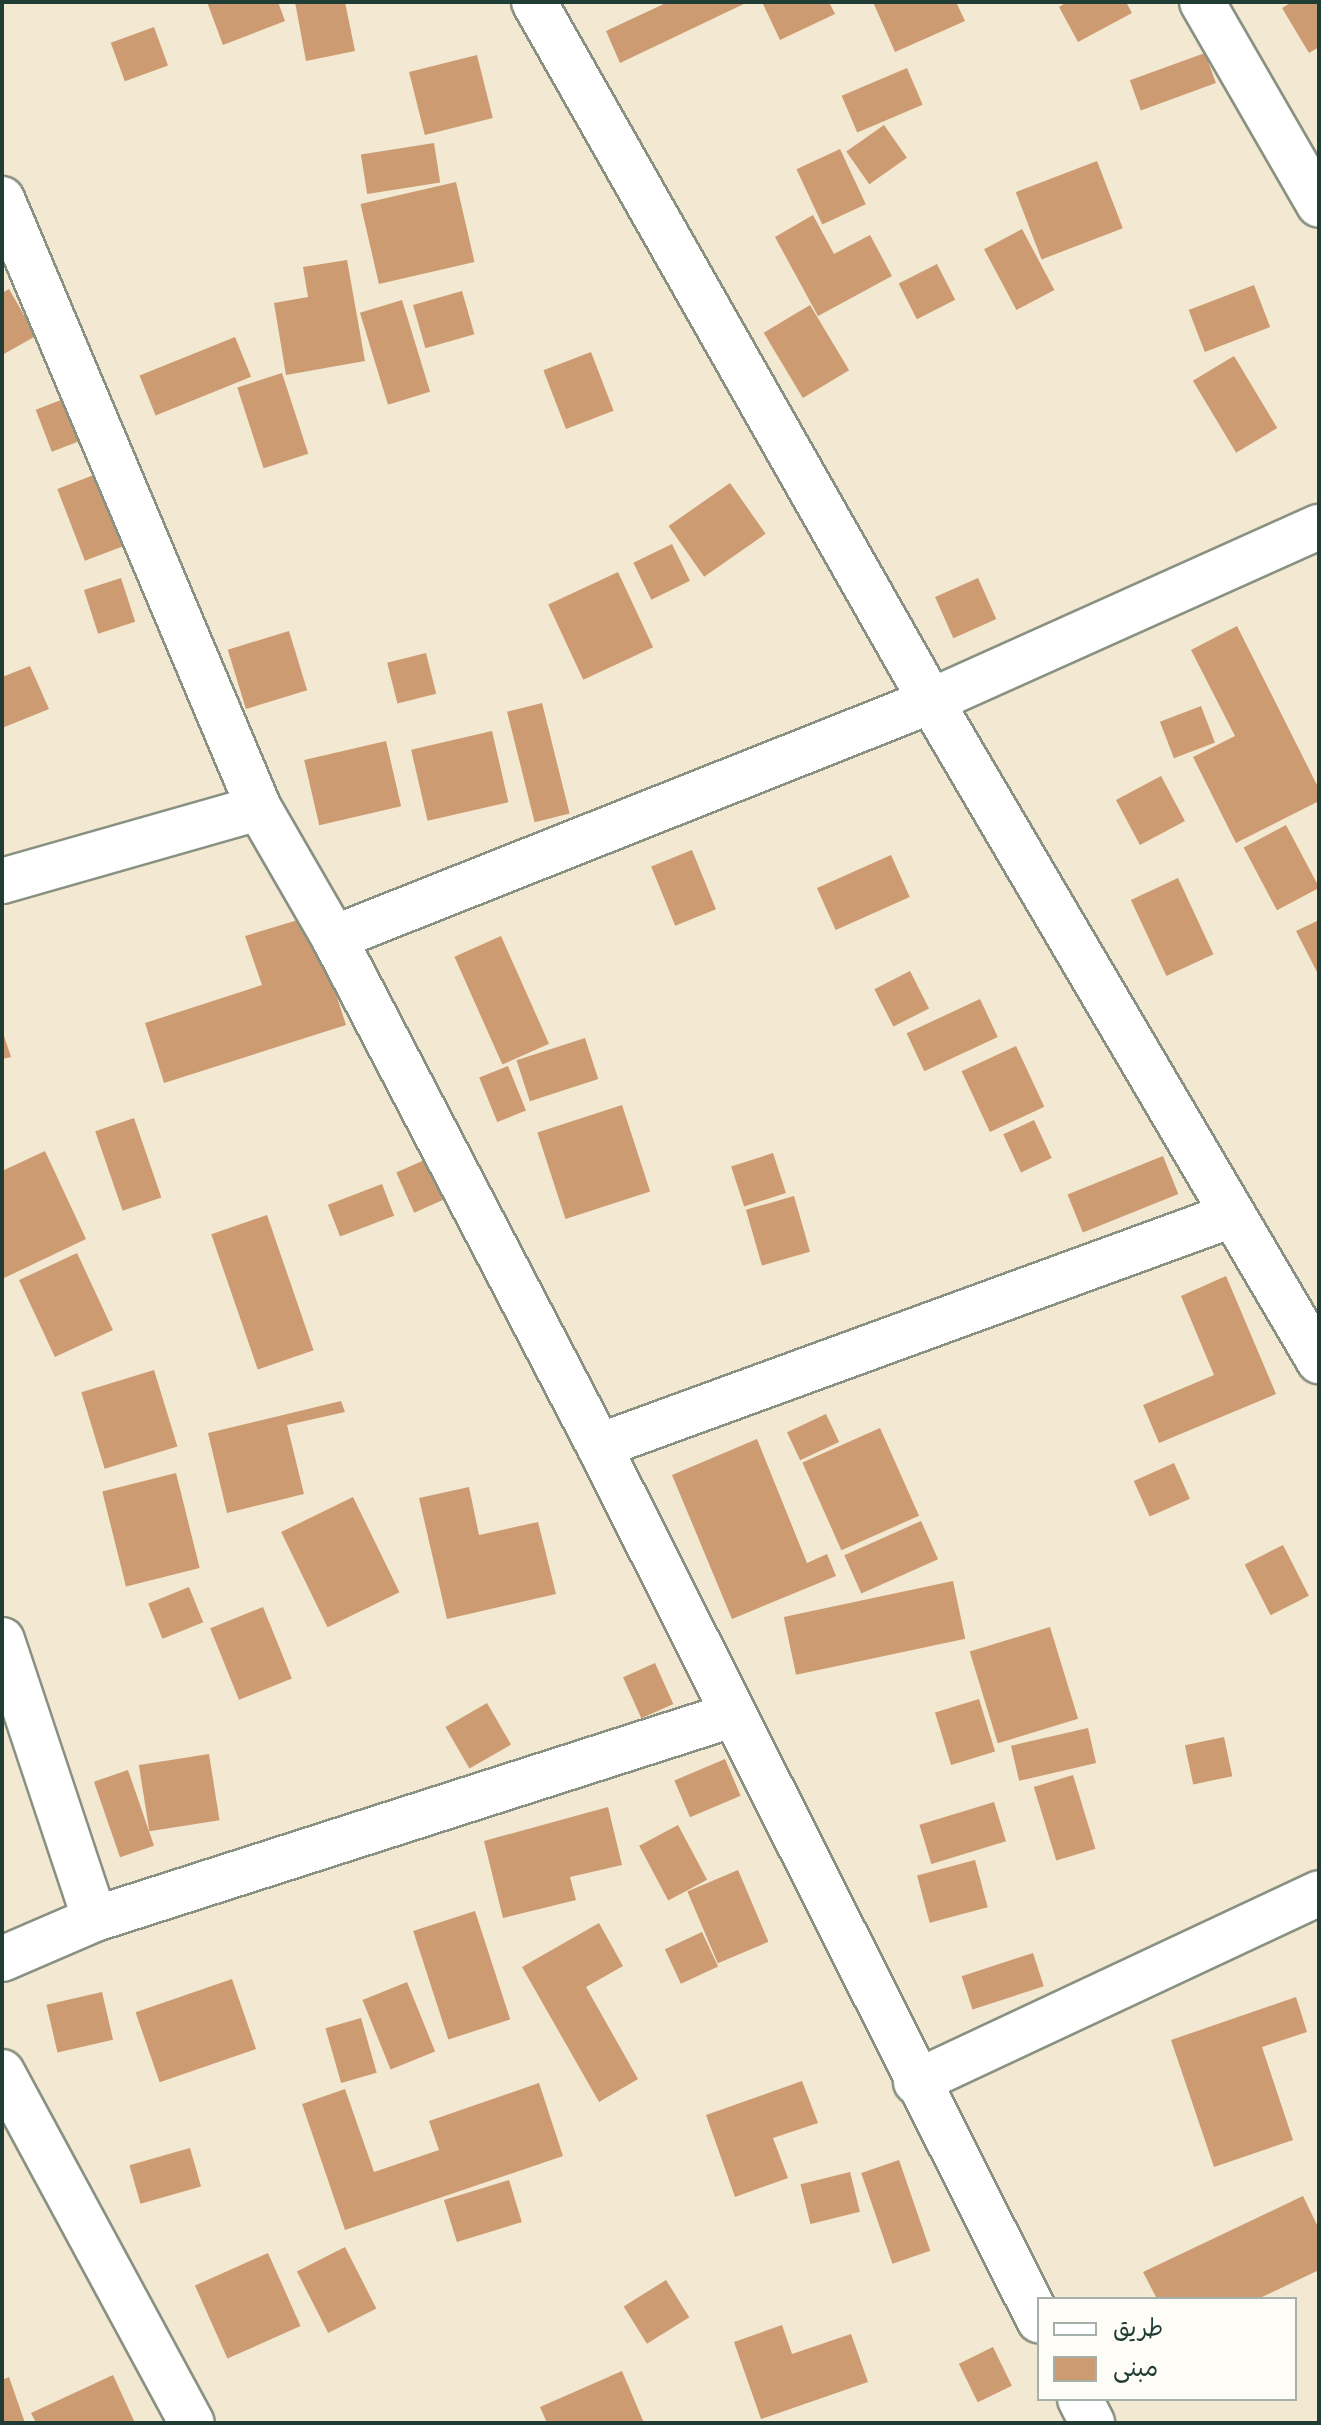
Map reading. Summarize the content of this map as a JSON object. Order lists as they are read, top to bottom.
{
  "legend": ["طريق", "مبنى"]
}
